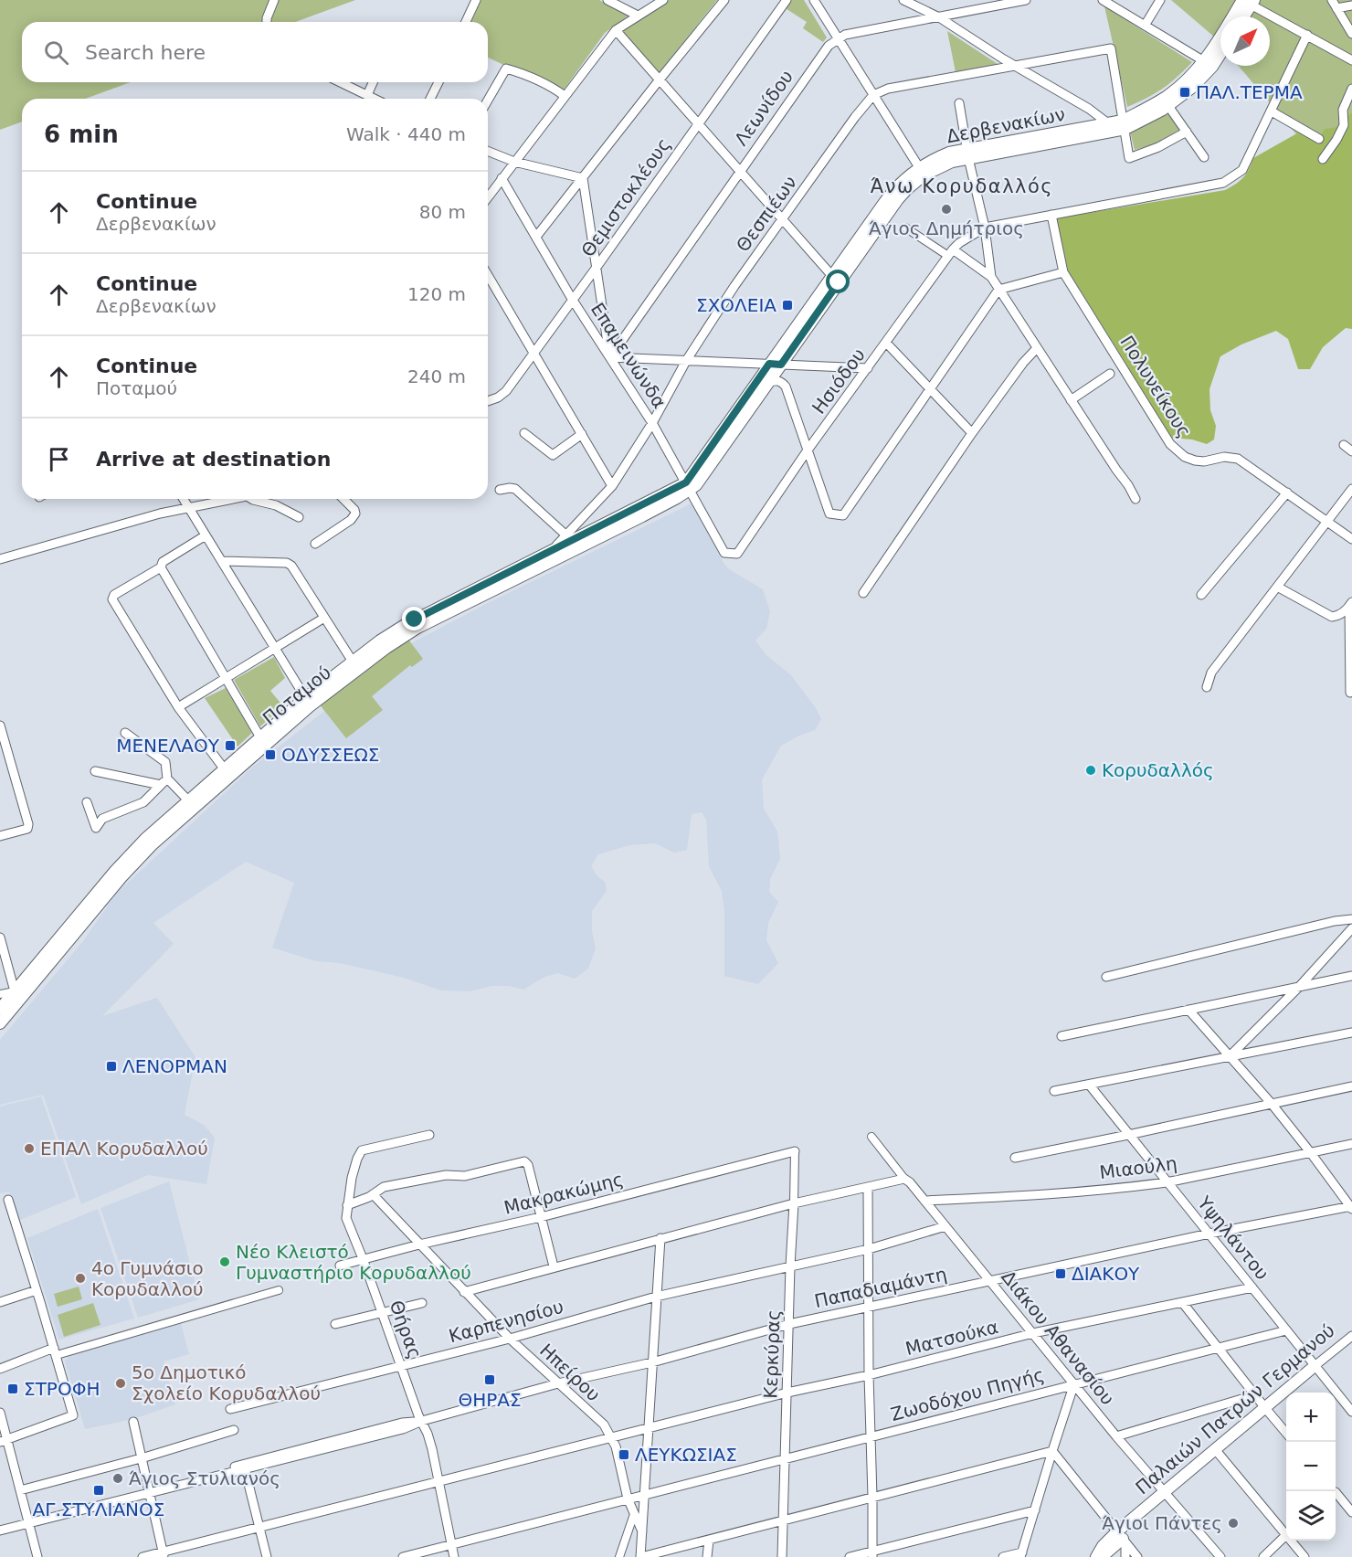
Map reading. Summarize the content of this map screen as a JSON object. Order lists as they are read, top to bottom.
{
  "streets": {
    "street": [
      "Λεωνίδου",
      "Δερβενακίων",
      "Θεμιστοκλέους",
      "Θεσπιέων",
      "Επαμεινώνδα",
      "Ησιόδου",
      "Πολυνείκους",
      "Ποταμού",
      "Μιαούλη",
      "Μακρακώμης",
      "Υψηλάντου",
      "Παπαδιαμάντη",
      "Καρπενησίου",
      "Θήρας",
      "Ματσούκα",
      "Διάκου Αθανασίου",
      "Κερκύρας",
      "Ηπείρου",
      "Ζωοδόχου Πηγής",
      "Παλαιών Πατρών Γερμανού"
    ]
  },
  "crossings": [
    ["Λεωνίδου", "Επαμεινώνδα"],
    ["Δερβενακίων", "Επαμεινώνδα"],
    ["Δερβενακίων", "Ποταμού"],
    ["Θεμιστοκλέους", "Επαμεινώνδα"],
    ["Θεσπιέων", "Επαμεινώνδα"],
    ["Θεσπιέων", "Ποταμού"],
    ["Επαμεινώνδα", "Ησιόδου"],
    ["Επαμεινώνδα", "Ποταμού"],
    ["Μιαούλη", "Υψηλάντου"],
    ["Μιαούλη", "Διάκου Αθανασίου"],
    ["Μακρακώμης", "Θήρας"],
    ["Μακρακώμης", "Κερκύρας"],
    ["Μακρακώμης", "Ηπείρου"],
    ["Υψηλάντου", "Παπαδιαμάντη"],
    ["Υψηλάντου", "Ματσούκα"],
    ["Υψηλάντου", "Ζωοδόχου Πηγής"],
    ["Υψηλάντου", "Παλαιών Πατρών Γερμανού"],
    ["Παπαδιαμάντη", "Θήρας"],
    ["Παπαδιαμάντη", "Διάκου Αθανασίου"],
    ["Παπαδιαμάντη", "Κερκύρας"],
    ["Παπαδιαμάντη", "Ηπείρου"],
    ["Καρπενησίου", "Θήρας"],
    ["Καρπενησίου", "Διάκου Αθανασίου"],
    ["Καρπενησίου", "Κερκύρας"],
    ["Καρπενησίου", "Ηπείρου"],
    ["Θήρας", "Ματσούκα"],
    ["Θήρας", "Ζωοδόχου Πηγής"],
    ["Ματσούκα", "Διάκου Αθανασίου"],
    ["Ματσούκα", "Κερκύρας"],
    ["Ματσούκα", "Ηπείρου"],
    ["Διάκου Αθανασίου", "Ζωοδόχου Πηγής"],
    ["Διάκου Αθανασίου", "Παλαιών Πατρών Γερμανού"],
    ["Κερκύρας", "Ζωοδόχου Πηγής"],
    ["Ηπείρου", "Ζωοδόχου Πηγής"]
  ],
  "districts": ["Άνω Κορυδαλλός"],
  "places": {
    "transit": [
      "ΠΑΛ.ΤΕΡΜΑ",
      "ΣΧΟΛΕΙΑ",
      "ΜΕΝΕΛΑΟΥ",
      "ΟΔYΣΣΕΩΣ",
      "ΛΕΝΟΡΜΑΝ",
      "ΔΙΑΚΟΥ",
      "ΘΗΡΑΣ",
      "ΣΤΡΟΦΗ",
      "ΛΕΥΚΩΣΙΑΣ",
      "ΑΓ.ΣΤΥΛΙΑΝΟΣ"
    ],
    "other": [
      "Άγιος Δημήτριος",
      "Κορυδαλλός",
      "ΕΠΑΛ Κορυδαλλού",
      "Νέο Κλειστό Γυμναστήριο Κορυδαλλού",
      "4ο Γυμνάσιο Κορυδαλλού",
      "5ο Δημοτικό Σχολείο Κορυδαλλού",
      "Άγιος Στυλιανός",
      "Άγιοι Πάντες"
    ]
  },
  "north": "top right",
  "page": {
    "search": "Search here",
    "heading": ["6 min", "Walk · 440 m"],
    "list": [
      ["Continue", "Δερβενακίων", "80 m"],
      ["Continue", "Δερβενακίων", "120 m"],
      ["Continue", "Ποταμού", "240 m"],
      "Arrive at destination"
    ],
    "map_buttons": ["+", "−"]
  }
}
